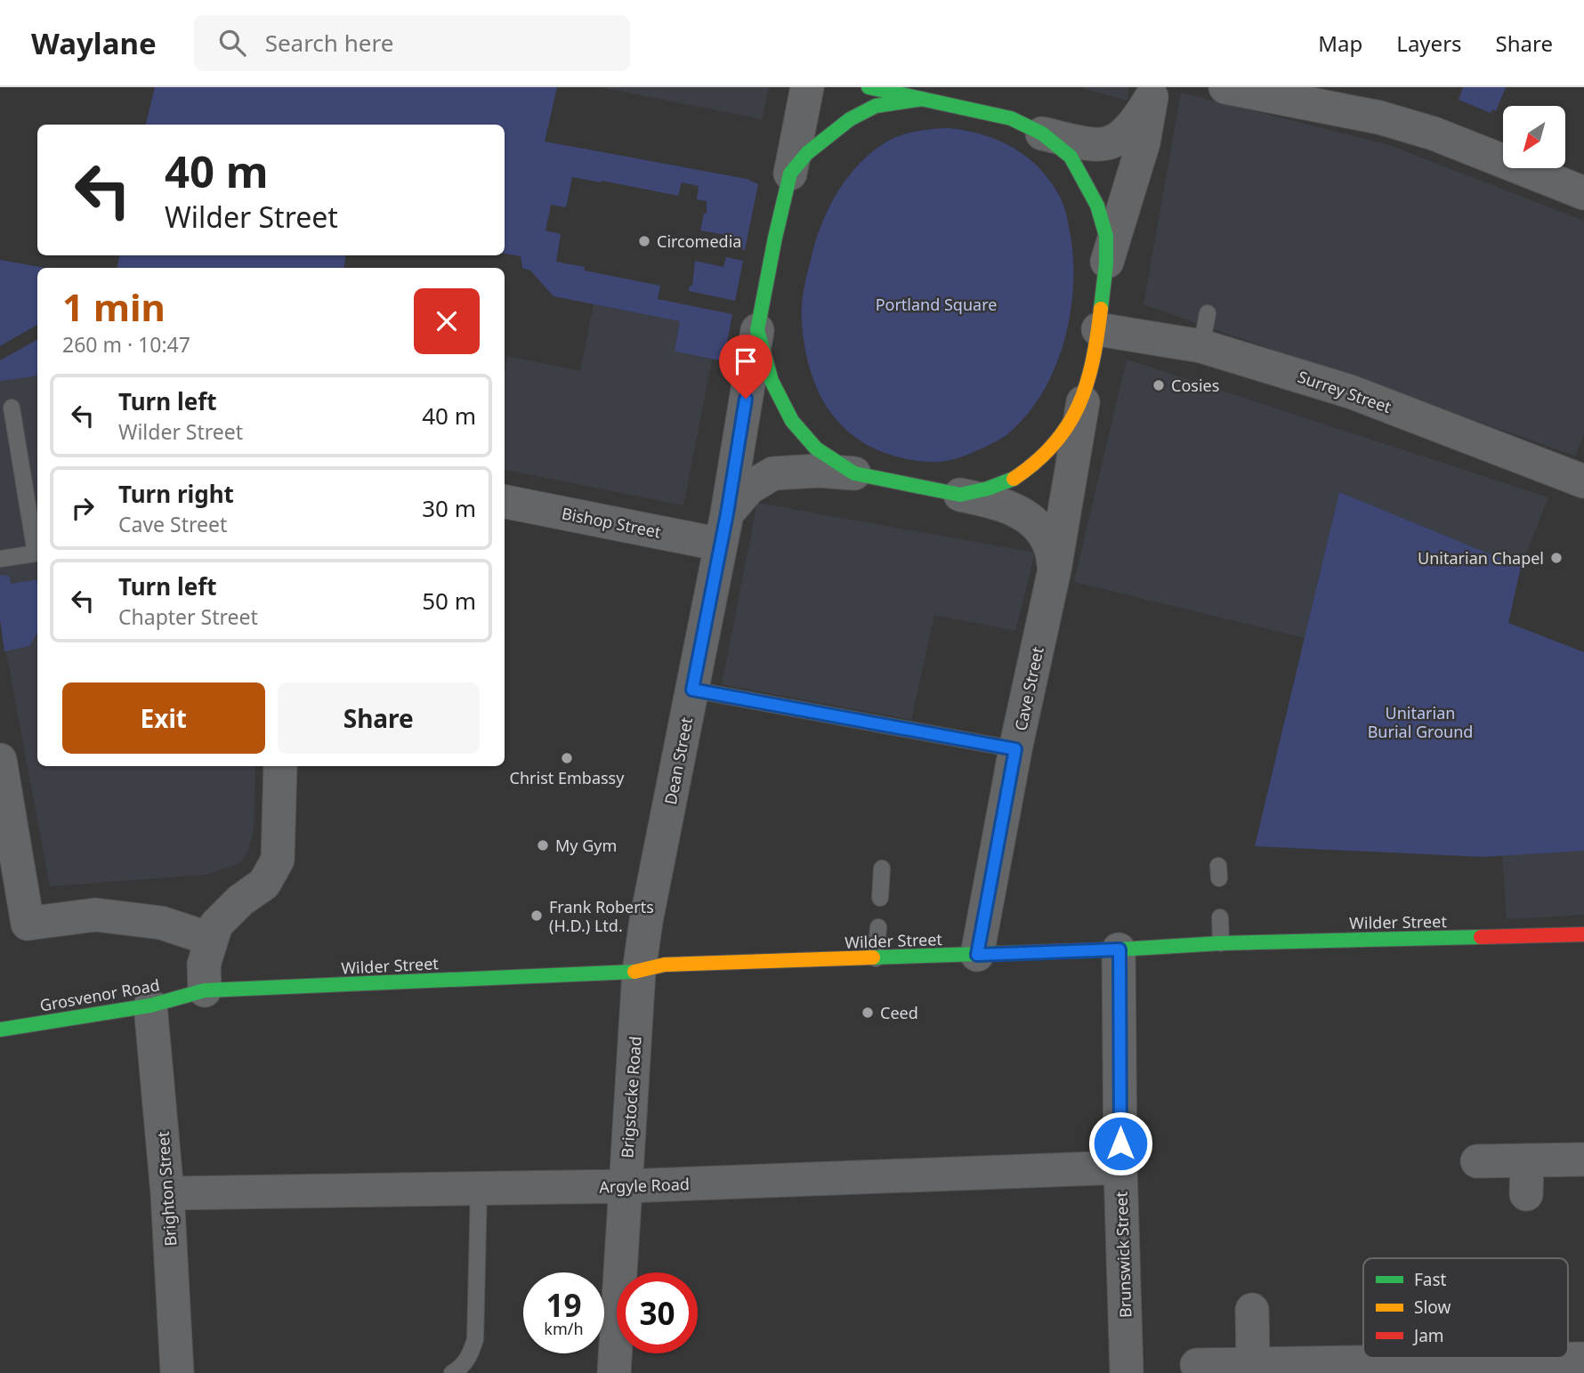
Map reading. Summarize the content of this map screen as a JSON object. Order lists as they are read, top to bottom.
{
  "streets": {
    "street": [
      "Surrey Street",
      "Bishop Street",
      "Cave Street",
      "Dean Street",
      "Wilder Street",
      "Grosvenor Road",
      "Brigstocke Road",
      "Argyle Road",
      "Brighton Street",
      "Brunswick Street"
    ]
  },
  "crossings": [
    ["Bishop Street", "Dean Street"],
    ["Cave Street", "Wilder Street"],
    ["Dean Street", "Wilder Street"],
    ["Dean Street", "Brigstocke Road"],
    ["Wilder Street", "Grosvenor Road"],
    ["Wilder Street", "Brigstocke Road"],
    ["Wilder Street", "Brunswick Street"],
    ["Grosvenor Road", "Brighton Street"],
    ["Brigstocke Road", "Argyle Road"],
    ["Argyle Road", "Brighton Street"],
    ["Argyle Road", "Brunswick Street"]
  ],
  "parks": ["Portland Square", "Unitarian Burial Ground"],
  "places": [
    "Circomedia",
    "Cosies",
    "Unitarian Chapel",
    "Christ Embassy",
    "My Gym",
    "Frank Roberts (H.D.) Ltd.",
    "Ceed"
  ],
  "legend": ["Fast", "Slow", "Jam"],
  "north": "bottom left",
  "page": {
    "header": "Waylane",
    "search": "Search here",
    "nav": ["Map", "Layers", "Share"],
    "turn": ["40 m", "Wilder Street"],
    "heading": ["1 min", "260 m · 10:47"],
    "list": [
      {
        "name": "Turn left",
        "note": "Wilder Street",
        "value": "40 m"
      },
      {
        "name": "Turn right",
        "note": "Cave Street",
        "value": "30 m"
      },
      {
        "name": "Turn left",
        "note": "Chapter Street",
        "value": "50 m"
      }
    ],
    "buttons": ["Exit", "Share"],
    "speed": "19 km/h",
    "limit": "30"
  }
}
